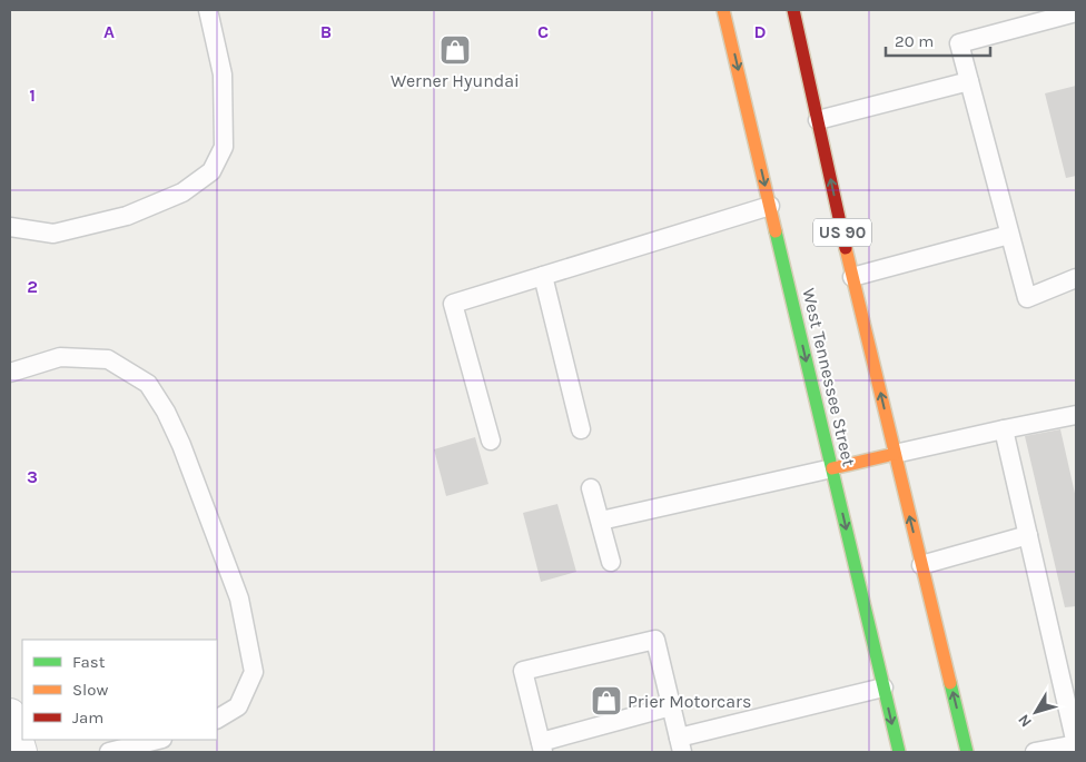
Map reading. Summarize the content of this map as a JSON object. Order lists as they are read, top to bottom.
{
  "streets": {
    "main road": ["US 90", "West Tennessee Street"]
  },
  "places": {
    "shop": ["Werner Hyundai", "Prier Motorcars"]
  },
  "legend": ["Fast", "Slow", "Jam"],
  "scale_bar": "20 m",
  "north": "bottom left",
  "grid": {
    "columns": [
      "A",
      "B",
      "C",
      "D"
    ],
    "rows": ["1", "2", "3"]
  }
}
